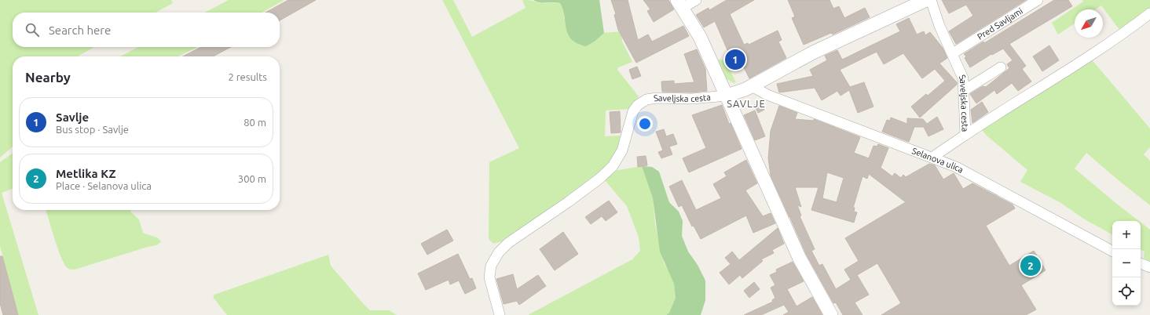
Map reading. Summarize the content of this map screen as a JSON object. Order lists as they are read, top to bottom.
{
  "streets": {
    "street": ["Pred Savljami", "Saveljska cesta", "Selanova ulica"]
  },
  "crossings": [
    ["Pred Savljami", "Saveljska cesta"],
    ["Saveljska cesta", "Selanova ulica"]
  ],
  "districts": ["SAVLJE"],
  "north": "bottom left",
  "page": {
    "search": "Search here",
    "pins": ["1", "2"],
    "heading": ["Nearby", "2 results"],
    "list": [
      {
        "mark": "1",
        "name": "Savlje",
        "note": "Bus stop · Savlje",
        "value": "80 m"
      },
      {
        "mark": "2",
        "name": "Metlika KZ",
        "note": "Place · Selanova ulica",
        "value": "300 m"
      }
    ],
    "map_buttons": ["+", "−"]
  }
}
